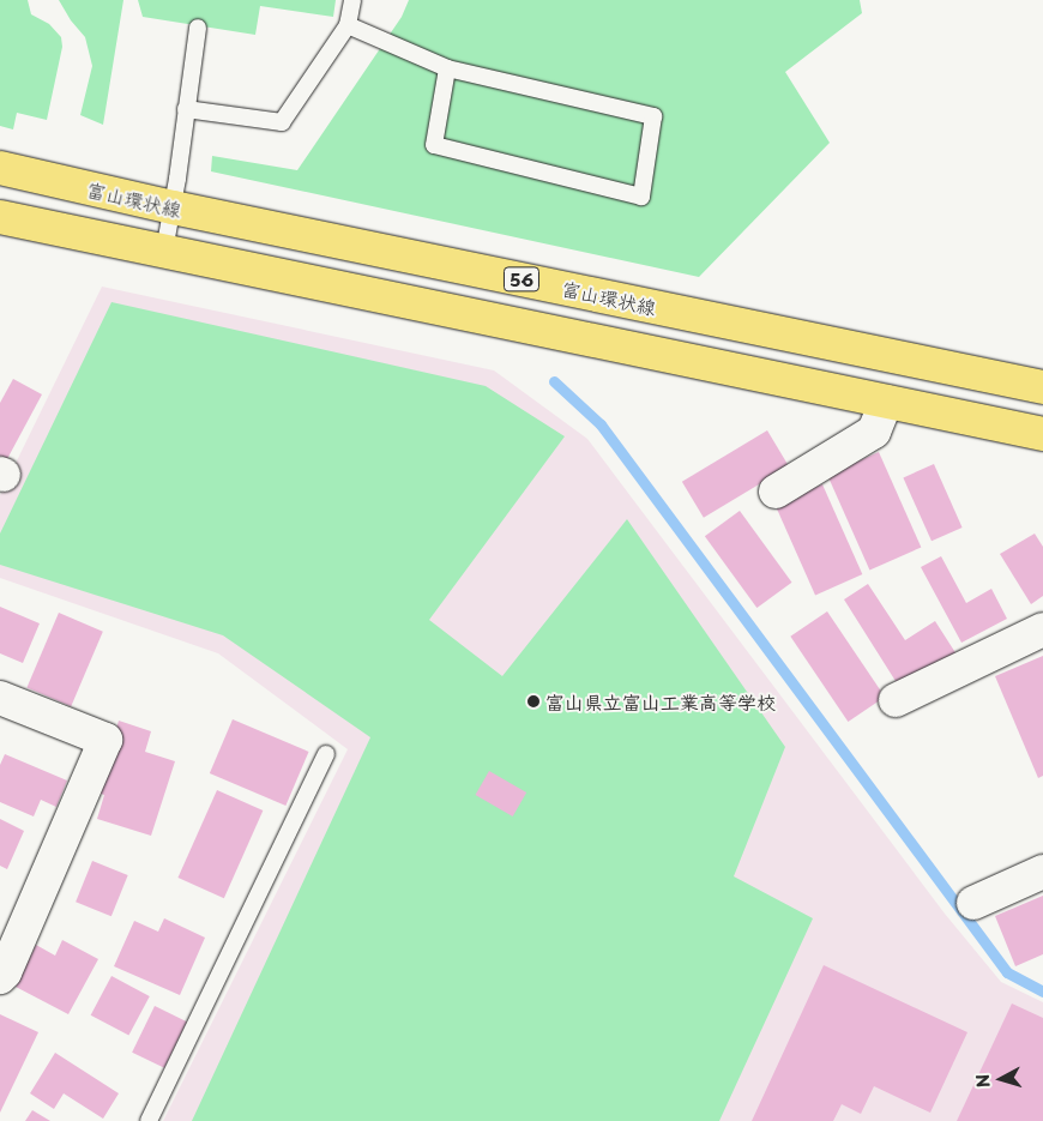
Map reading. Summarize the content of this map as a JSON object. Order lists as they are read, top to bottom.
{
  "streets": {
    "main road": ["富山環状線", "56"]
  },
  "places": ["富山県立富山工業高等学校"],
  "north": "left"
}
